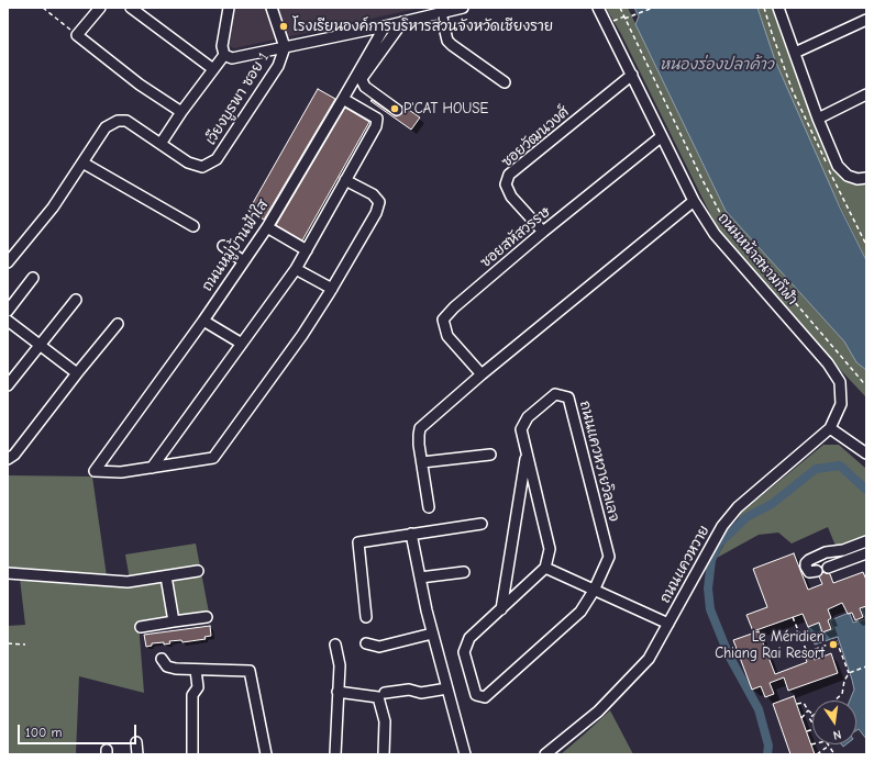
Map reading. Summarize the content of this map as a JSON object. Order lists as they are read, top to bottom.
{
  "streets": {
    "street": [
      "เวียงบูรพา ซอย 1",
      "ซอยวัฒนวงศ์",
      "ซอยสหัสวรรษ",
      "ถนนหมู่บ้านฟ้าใส",
      "ถนนหน้าสนามกีฬา",
      "ถนนแควหวายวิลเลจ",
      "ถนนแควหวาย"
    ]
  },
  "crossings": [
    ["เวียงบูรพา ซอย 1", "ถนนหมู่บ้านฟ้าใส"],
    ["ซอยวัฒนวงศ์", "ซอยสหัสวรรษ"],
    ["ซอยวัฒนวงศ์", "ถนนหน้าสนามกีฬา"],
    ["ซอยสหัสวรรษ", "ถนนหน้าสนามกีฬา"],
    ["ถนนหน้าสนามกีฬา", "ถนนแควหวาย"]
  ],
  "water": ["หนองร่องปลาค้าว"],
  "places": ["โรงเรียนองค์การบริหารส่วนจังหวัดเชียงราย", "P'CAT HOUSE", "Le Méridien Chiang Rai Resort"],
  "scale_bar": "100 m",
  "north": "bottom"
}
